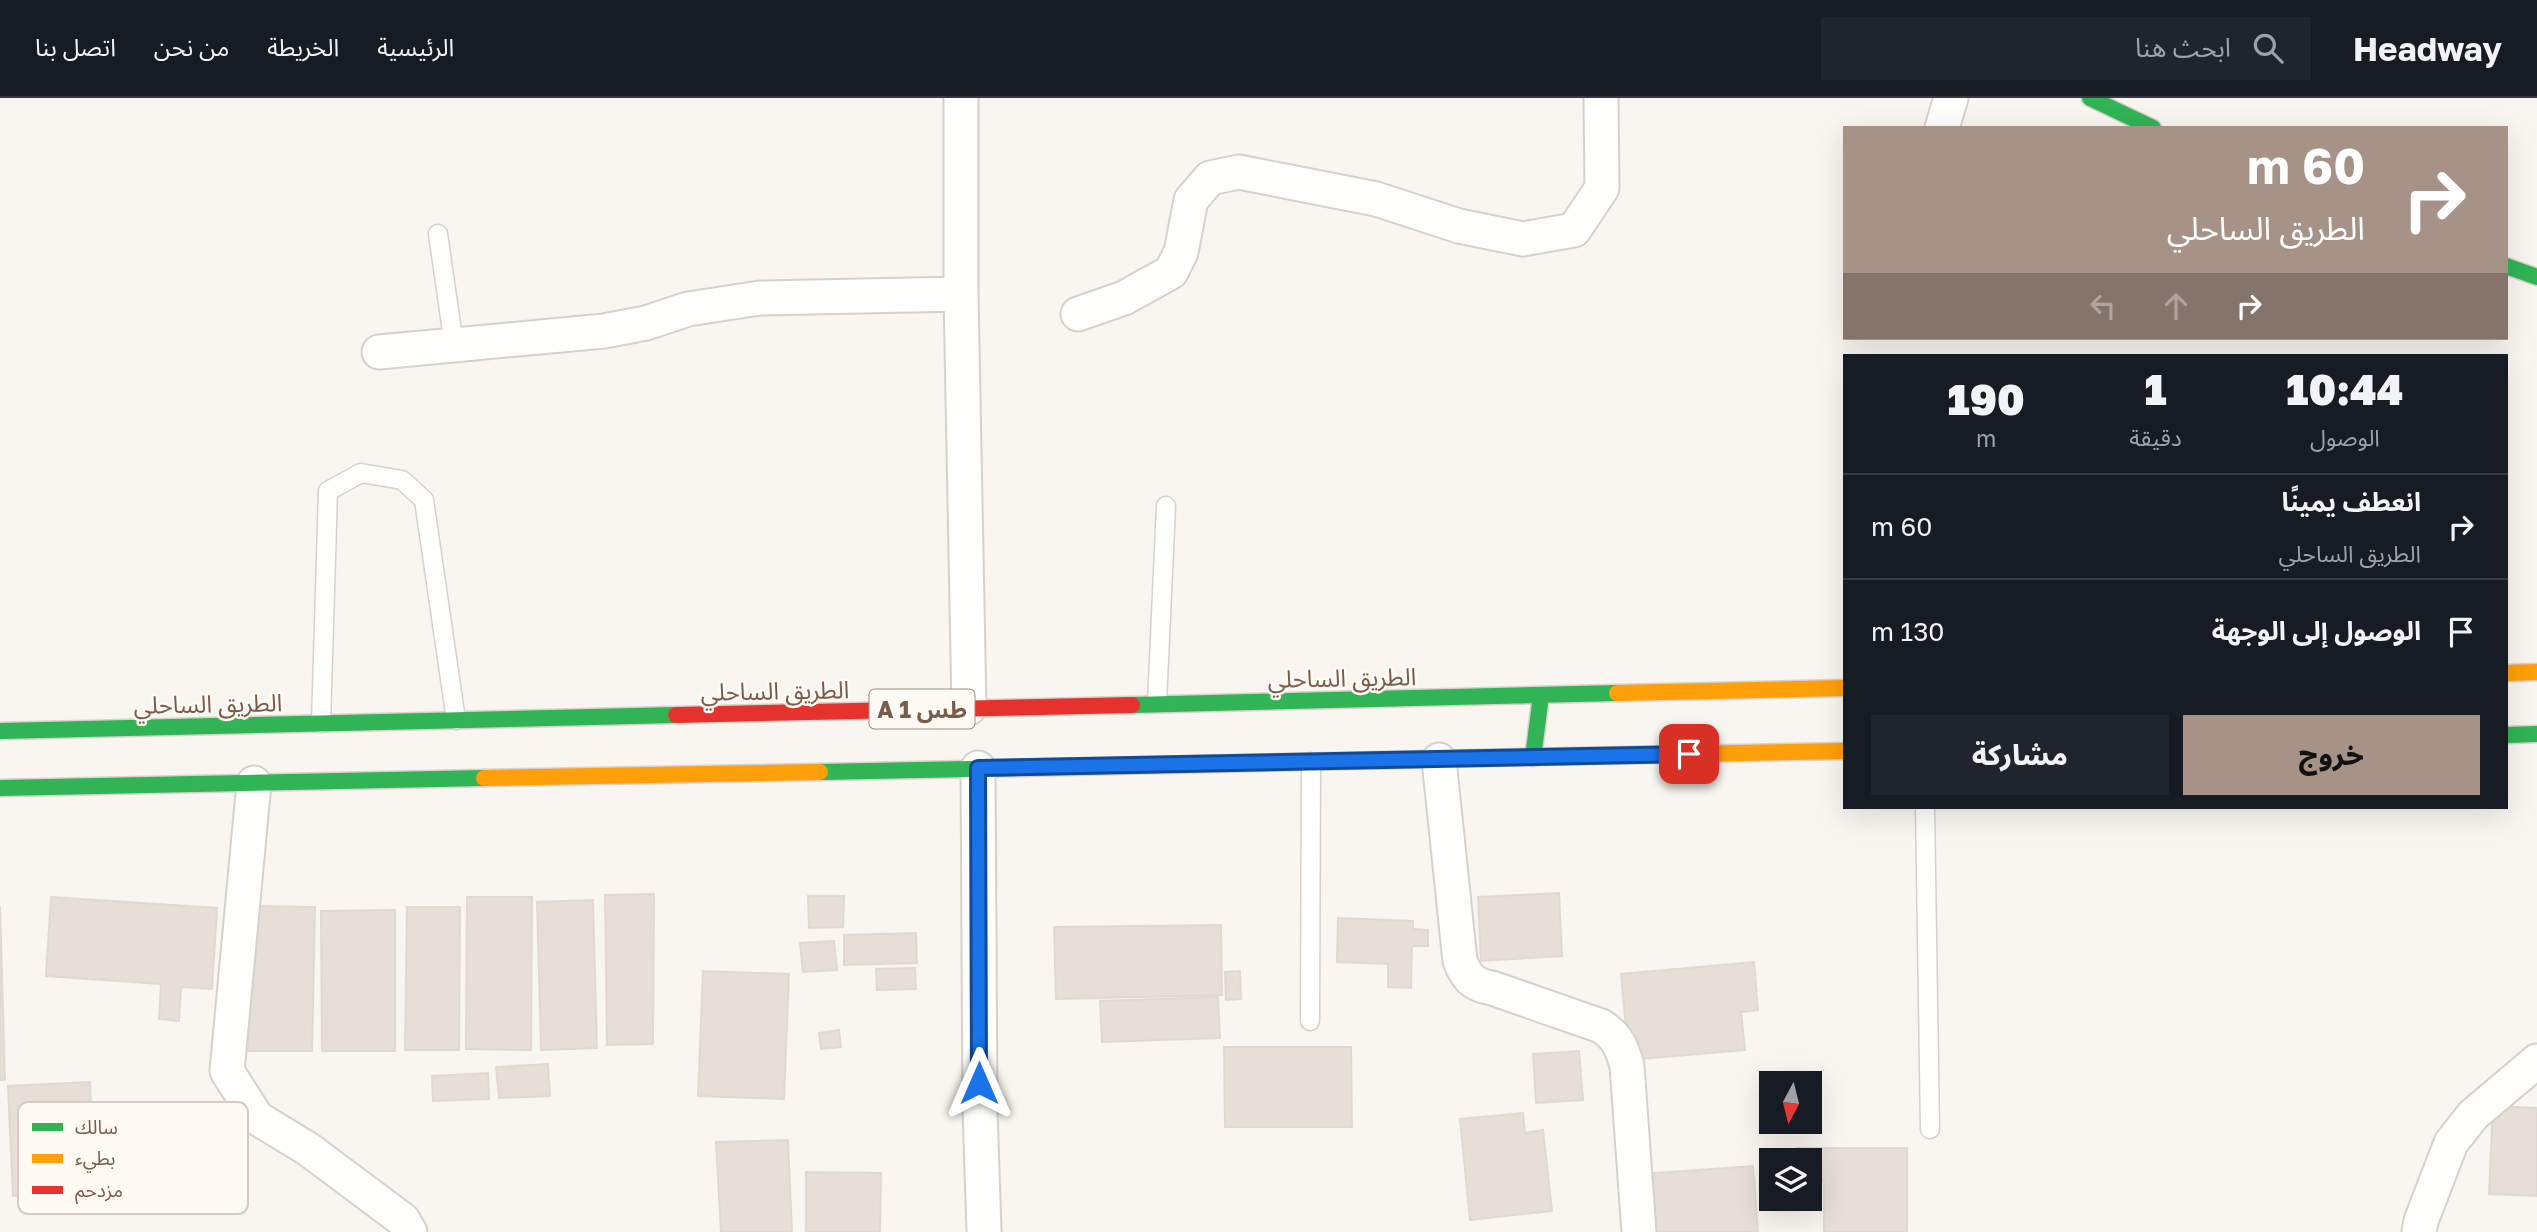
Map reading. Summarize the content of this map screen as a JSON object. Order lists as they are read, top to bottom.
{
  "streets": {
    "main road": ["الطريق الساحلي", "A 1 طس"]
  },
  "legend": ["سالك", "بطيء", "مزدحم"],
  "north": "bottom",
  "page": {
    "header": "Headway",
    "search": "ابحث هنا",
    "nav": [
      "الرئيسية",
      "الخريطة",
      "من نحن",
      "اتصل بنا"
    ],
    "turn": ["60 m", "الطريق الساحلي"],
    "eta": [
      "10:44",
      "الوصول",
      "1",
      "دقيقة",
      "190",
      "m"
    ],
    "list": [
      {
        "name": "انعطف يمينًا",
        "note": "الطريق الساحلي",
        "value": "60 m"
      },
      {
        "name": "الوصول إلى الوجهة",
        "value": "130 m"
      }
    ],
    "buttons": ["خروج", "مشاركة"]
  }
}
